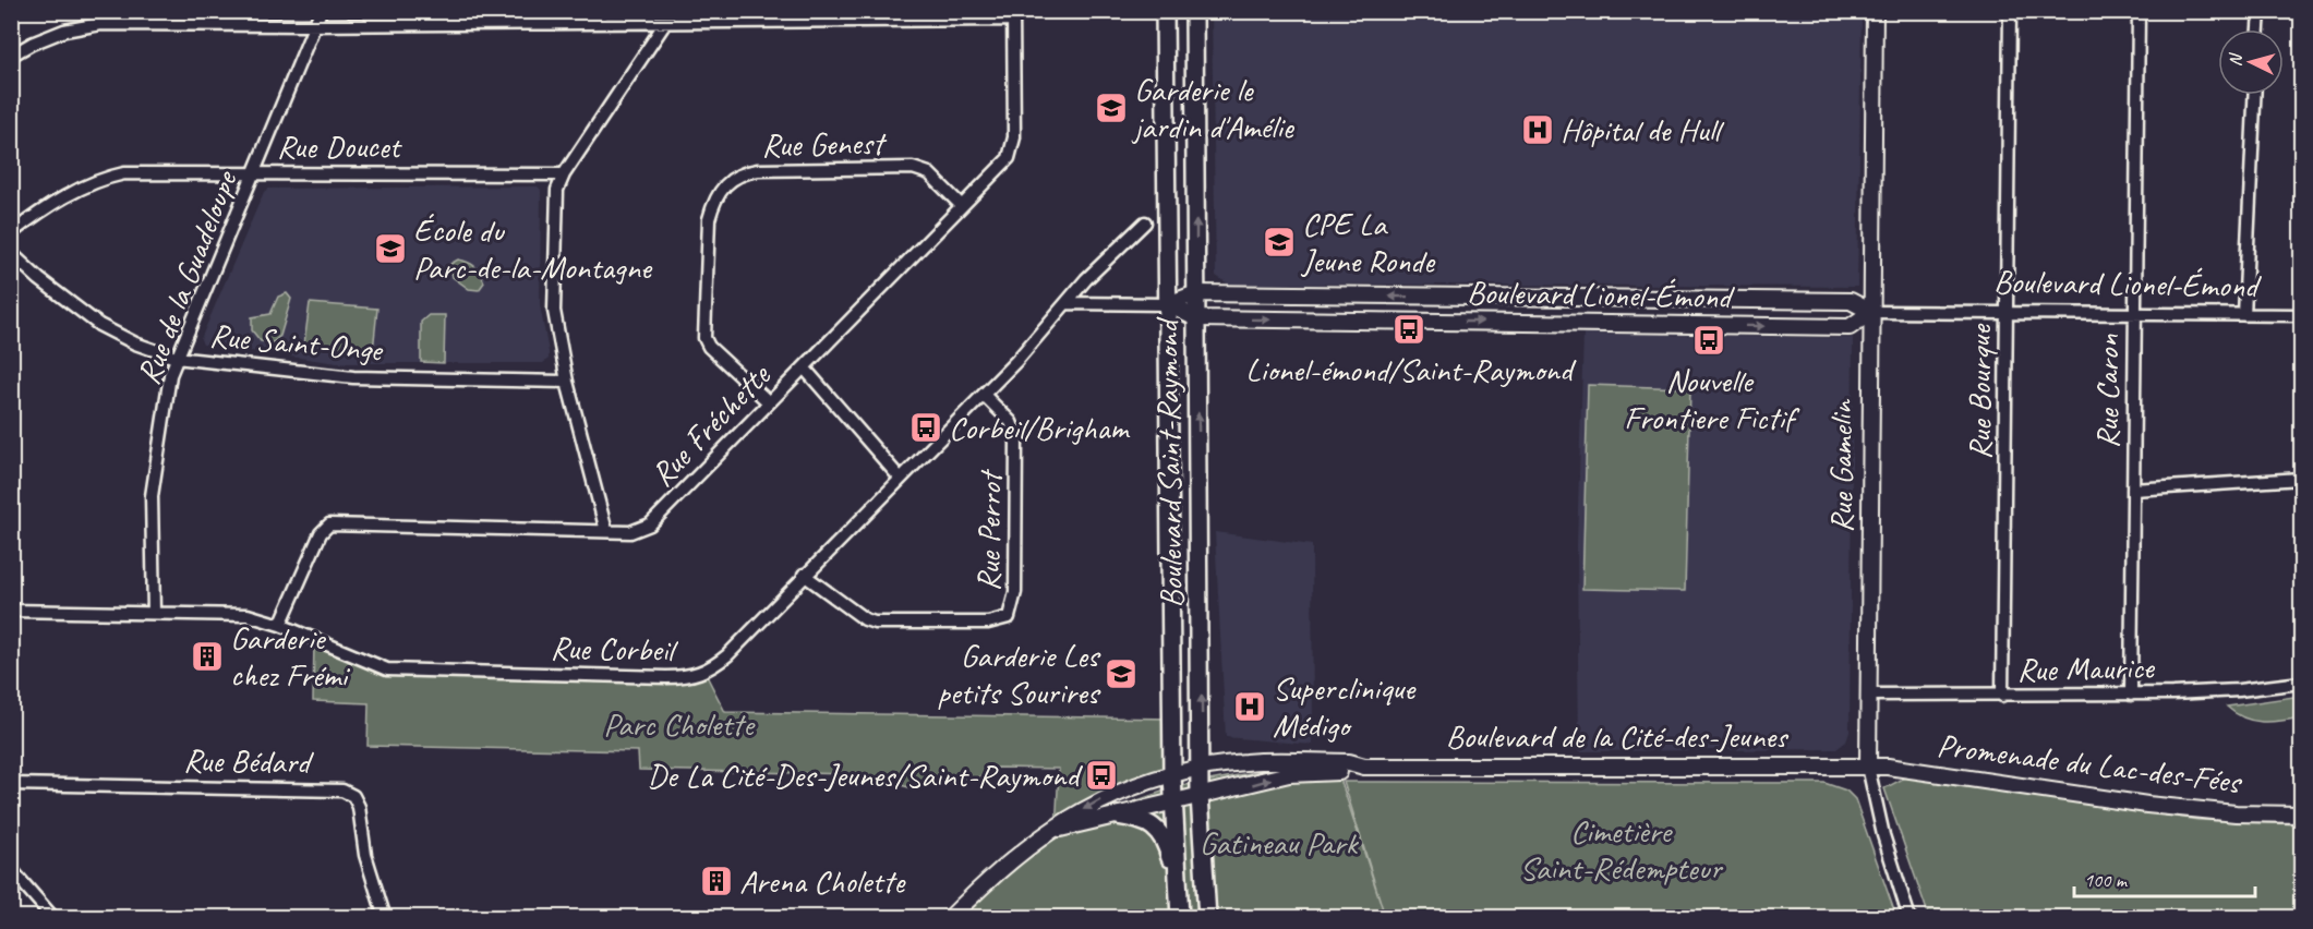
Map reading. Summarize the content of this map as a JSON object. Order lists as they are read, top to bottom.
{
  "streets": {
    "main road": ["Boulevard Saint-Raymond"],
    "street": [
      "Rue Genest",
      "Rue Doucet",
      "Rue de la Guadeloupe",
      "Boulevard Lionel-Émond",
      "Rue Saint-Onge",
      "Rue Caron",
      "Rue Bourque",
      "Rue Fréchette",
      "Rue Gamelin",
      "Rue Perrot",
      "Rue Corbeil",
      "Rue Maurice",
      "Boulevard de la Cité-des-Jeunes",
      "Rue Bédard",
      "Promenade du Lac-des-Fées"
    ]
  },
  "crossings": [
    ["Rue Genest", "Rue Fréchette"],
    ["Rue Doucet", "Rue de la Guadeloupe"],
    ["Rue de la Guadeloupe", "Rue Saint-Onge"],
    ["Rue de la Guadeloupe", "Rue Corbeil"],
    ["Boulevard Lionel-Émond", "Rue Caron"],
    ["Boulevard Lionel-Émond", "Rue Bourque"],
    ["Boulevard Lionel-Émond", "Boulevard Saint-Raymond"],
    ["Boulevard Lionel-Émond", "Rue Gamelin"],
    ["Rue Caron", "Rue Maurice"],
    ["Rue Bourque", "Rue Maurice"],
    ["Rue Fréchette", "Rue Corbeil"],
    ["Boulevard Saint-Raymond", "Boulevard de la Cité-des-Jeunes"],
    ["Rue Gamelin", "Rue Maurice"],
    ["Rue Gamelin", "Boulevard de la Cité-des-Jeunes"],
    ["Rue Gamelin", "Promenade du Lac-des-Fées"],
    ["Rue Perrot", "Rue Corbeil"],
    ["Boulevard de la Cité-des-Jeunes", "Promenade du Lac-des-Fées"]
  ],
  "parks": ["Parc Cholette", "Cimetière Saint-Rédempteur", "Gatineau Park"],
  "places": {
    "school or university": [
      "Garderie le jardin d'Amélie",
      "CPE La Jeune Ronde",
      "École du Parc-de-la-Montagne",
      "Garderie Les petits Sourires"
    ],
    "hospital": ["Hôpital de Hull", "Superclinique Médigo"],
    "bus stop": [
      "Lionel-émond/Saint-Raymond",
      "Nouvelle Frontiere Fictif",
      "Corbeil/Brigham",
      "De La Cité-Des-Jeunes/Saint-Raymond"
    ],
    "building": ["Garderie chez Frémi", "Arena Cholette"]
  },
  "scale_bar": "100 m",
  "north": "left"
}
